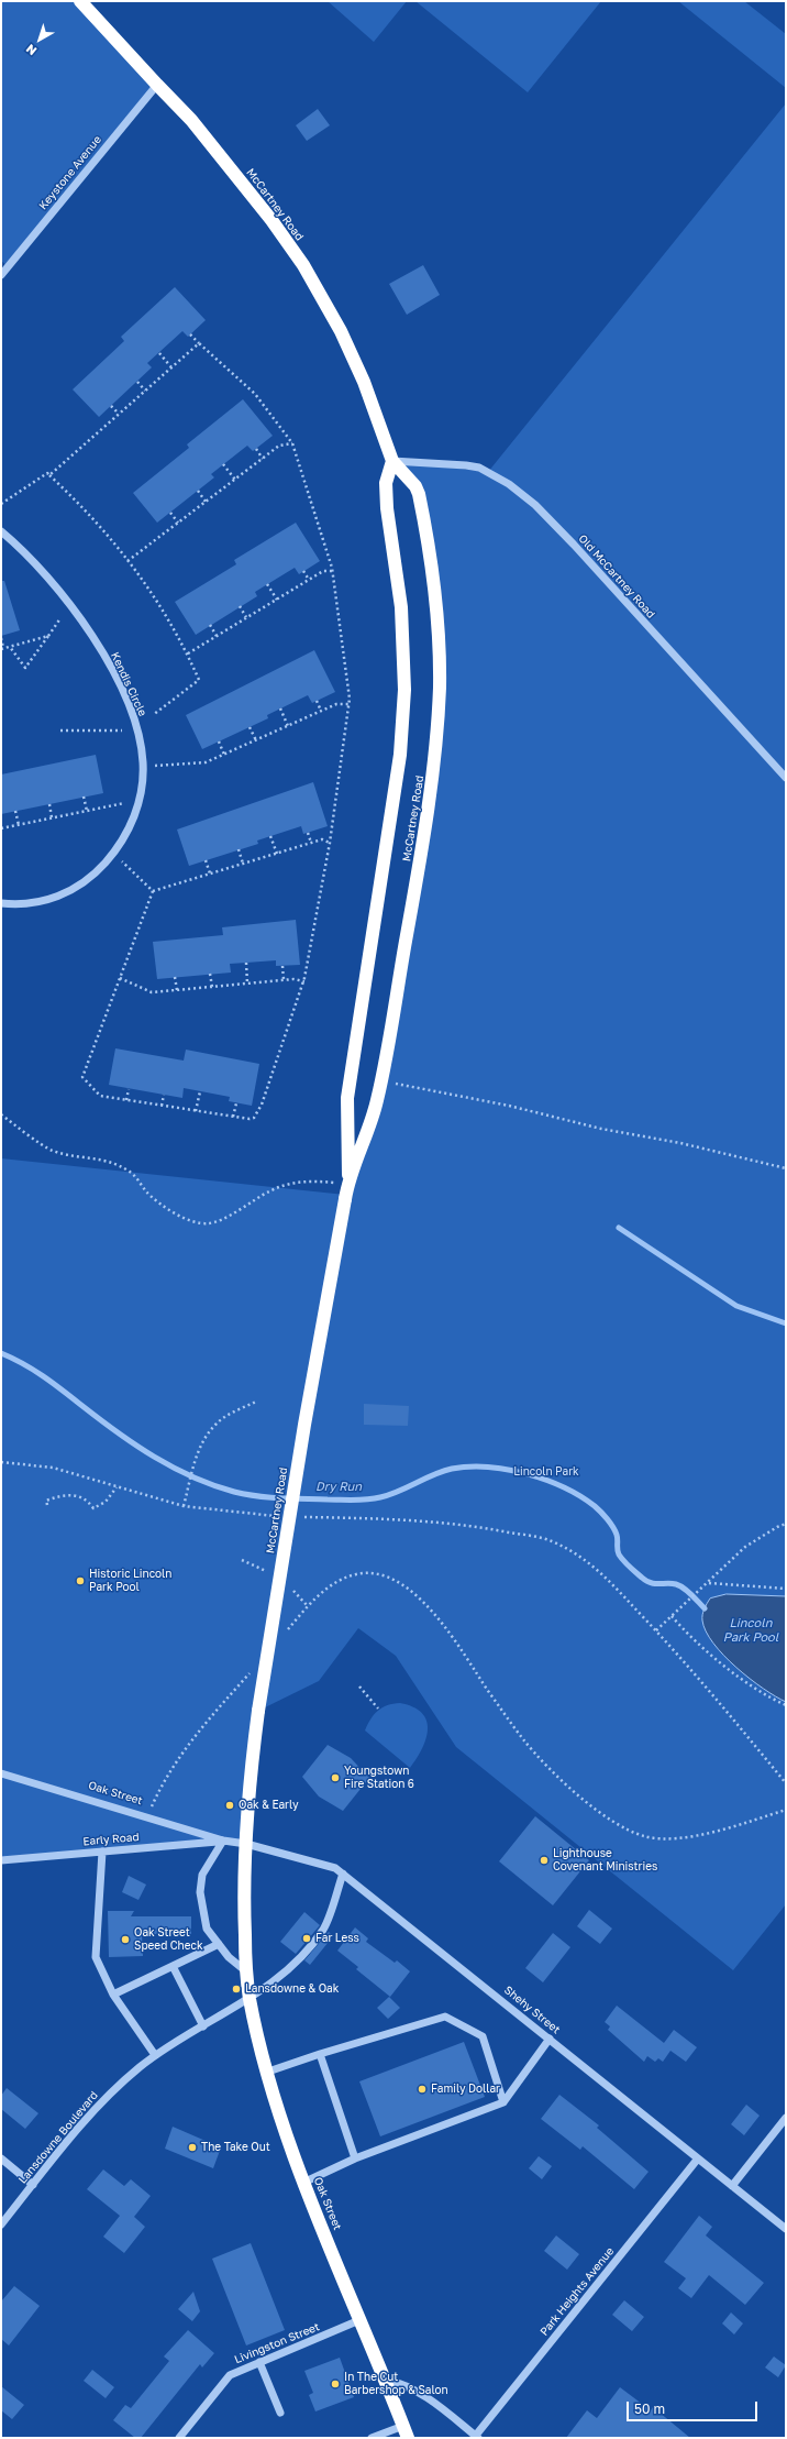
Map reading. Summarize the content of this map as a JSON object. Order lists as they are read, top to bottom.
{
  "streets": {
    "highway": ["McCartney Road", "Oak Street"],
    "street": [
      "Keystone Avenue",
      "Old McCartney Road",
      "Kendis Circle",
      "Early Road",
      "Shehy Street",
      "Lansdowne Boulevard",
      "Park Heights Avenue",
      "Livingston Street"
    ]
  },
  "crossings": [
    ["Keystone Avenue", "McCartney Road"],
    ["McCartney Road", "Old McCartney Road"],
    ["McCartney Road", "Oak Street"],
    ["McCartney Road", "Shehy Street"],
    ["Oak Street", "Early Road"],
    ["Oak Street", "Shehy Street"],
    ["Oak Street", "Lansdowne Boulevard"],
    ["Oak Street", "Livingston Street"],
    ["Shehy Street", "Lansdowne Boulevard"],
    ["Shehy Street", "Park Heights Avenue"]
  ],
  "water": ["Dry Run", "Lincoln Park Pool"],
  "parks": ["Lincoln Park"],
  "places": [
    "Historic Lincoln Park Pool",
    "Youngstown Fire Station 6",
    "Oak & Early",
    "Lighthouse Covenant Ministries",
    "Far Less",
    "Oak Street Speed Check",
    "Lansdowne & Oak",
    "Family Dollar",
    "The Take Out",
    "In The Cut Barbershop & Salon"
  ],
  "scale_bar": "50 m",
  "north": "bottom left"
}
